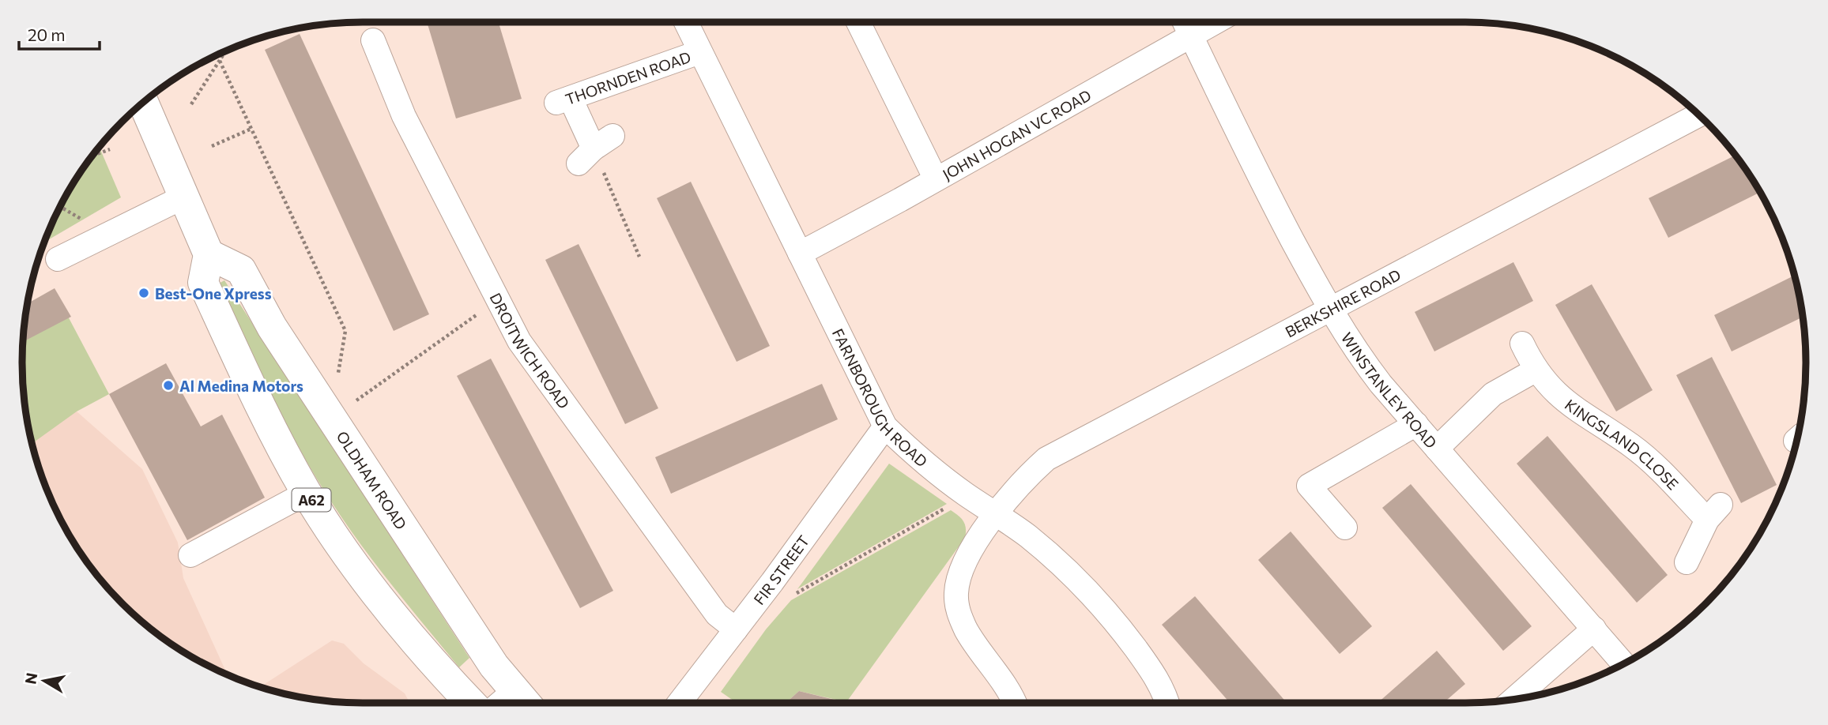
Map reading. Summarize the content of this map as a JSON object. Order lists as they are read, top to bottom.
{
  "streets": {
    "highway": ["OLDHAM ROAD", "A62"],
    "street": [
      "THORNDEN ROAD",
      "JOHN HOGAN VC ROAD",
      "BERKSHIRE ROAD",
      "DROITWICH ROAD",
      "WINSTANLEY ROAD",
      "FARNBOROUGH ROAD",
      "KINGSLAND CLOSE",
      "FIR STREET"
    ]
  },
  "crossings": [
    ["THORNDEN ROAD", "FARNBOROUGH ROAD"],
    ["JOHN HOGAN VC ROAD", "WINSTANLEY ROAD"],
    ["JOHN HOGAN VC ROAD", "FARNBOROUGH ROAD"],
    ["BERKSHIRE ROAD", "WINSTANLEY ROAD"],
    ["BERKSHIRE ROAD", "FARNBOROUGH ROAD"],
    ["DROITWICH ROAD", "FIR STREET"],
    ["FARNBOROUGH ROAD", "FIR STREET"],
    ["OLDHAM ROAD", "A62"]
  ],
  "places": ["Best-One Xpress", "Al Medina Motors"],
  "scale_bar": "20 m",
  "north": "left"
}
